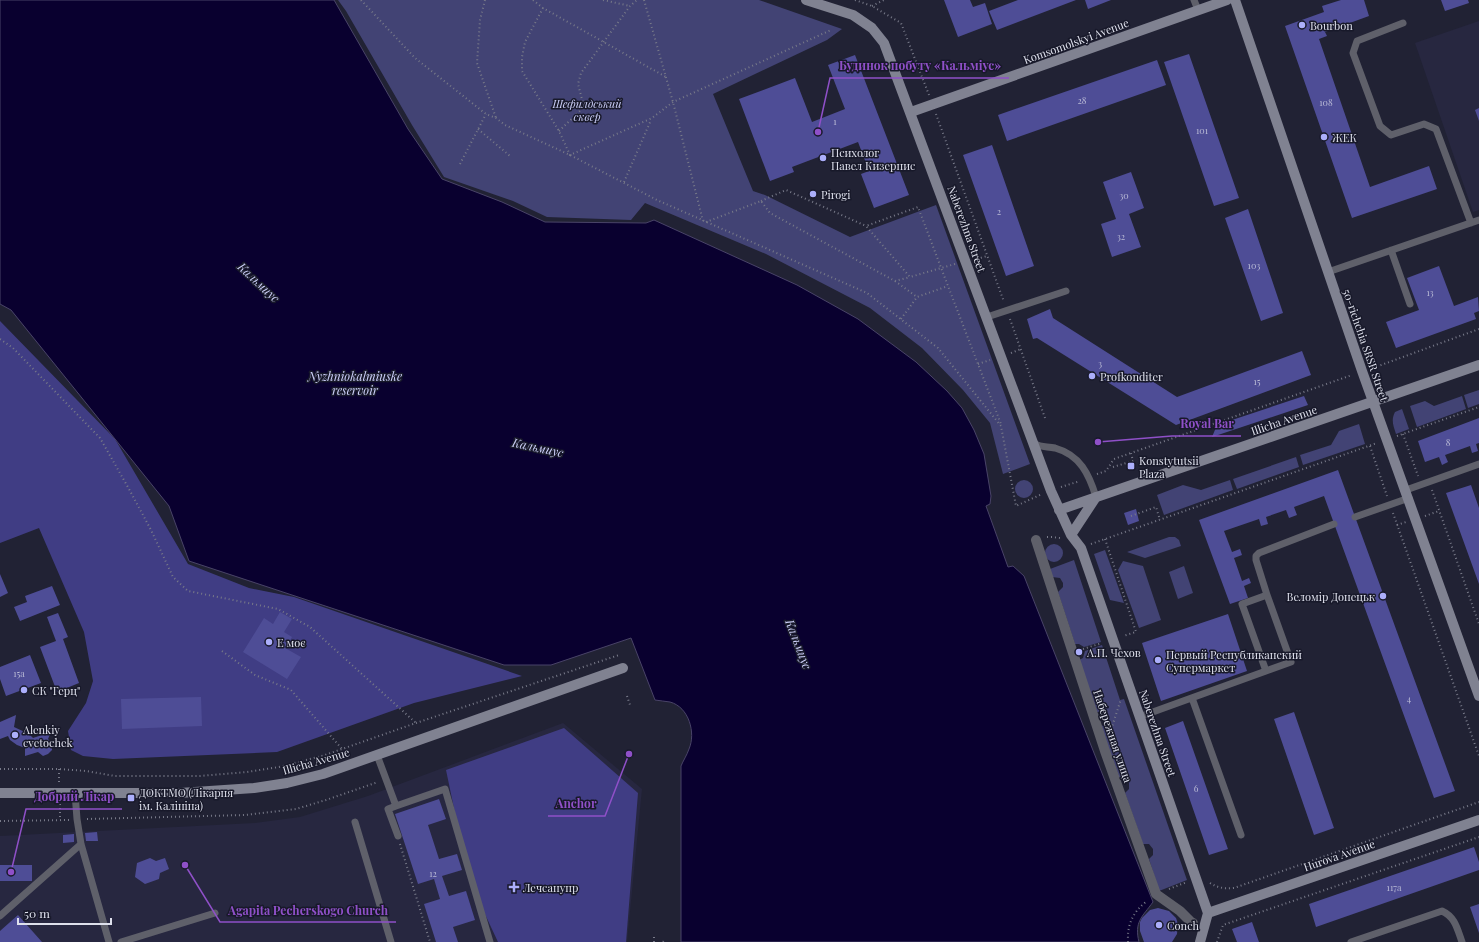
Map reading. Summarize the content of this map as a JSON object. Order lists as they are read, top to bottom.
{
  "streets": {
    "main road": [
      "Komsomolskyi Avenue",
      "Naberezhna Street",
      "50-richchia SRSR Street",
      "Illicha Avenue",
      "Hurova Avenue"
    ],
    "street": ["Набережная улица"]
  },
  "crossings": [
    ["Komsomolskyi Avenue", "Naberezhna Street"],
    ["Naberezhna Street", "Illicha Avenue"],
    ["Naberezhna Street", "Hurova Avenue"],
    ["50-richchia SRSR Street", "Illicha Avenue"]
  ],
  "water": ["Кальмиус", "Nyzhniokalmiuske reservoir"],
  "parks": ["Шефилдський сквер"],
  "places": {
    "other": [
      "Bourbon",
      "Будинок побуту «Кальміус»",
      "ЖЕК",
      "Психолог Павел Кизернис",
      "Pirogi",
      "Profkonditer",
      "Royal Bar",
      "Веломір Донецьк",
      "Е моє",
      "А.П. Чехов",
      "Первый Республиканский Супермаркет",
      "СК \"Герц\"",
      "Alenkiy cvetochek",
      "Anchor",
      "Agapita Pecherskogo Church",
      "Добрий Лікар",
      "Conch"
    ],
    "transit": ["Konstytutsii Plaza", "ДОКТМО (Лікарня ім. Калініна)"],
    "health": ["Лечсанупр"]
  },
  "house_numbers": [
    "28",
    "108",
    "1",
    "101",
    "30",
    "2",
    "32",
    "103",
    "13",
    "3",
    "15",
    "8",
    "15а",
    "4",
    "6",
    "12",
    "117а"
  ],
  "scale_bar": "50 m"
}
